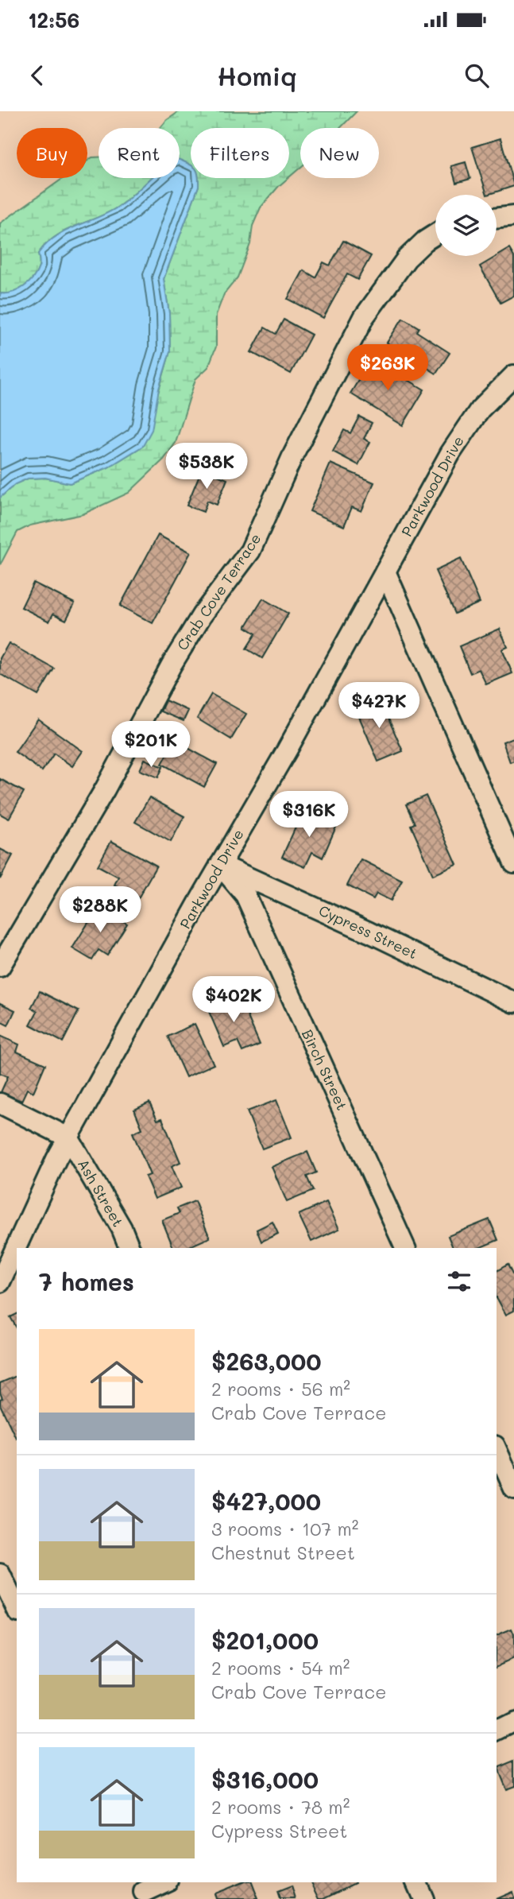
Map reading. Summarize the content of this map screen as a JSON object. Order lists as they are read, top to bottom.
{
  "streets": {
    "street": [
      "Parkwood Drive",
      "Crab Cove Terrace",
      "Cypress Street",
      "Birch Street",
      "Ash Street"
    ]
  },
  "crossings": [
    ["Parkwood Drive", "Cypress Street"],
    ["Parkwood Drive", "Birch Street"],
    ["Parkwood Drive", "Ash Street"],
    ["Cypress Street", "Birch Street"]
  ],
  "page": {
    "status": "12:56",
    "header": "Homiq",
    "chip": [
      "Buy",
      "Rent",
      "Filters",
      "New"
    ],
    "price": [
      "$263K",
      "$538K",
      "$427K",
      "$201K",
      "$316K",
      "$288K",
      "$402K"
    ],
    "heading": "7 homes",
    "list": [
      {
        "name": "$263,000",
        "note": "2 rooms · 56 m² · Crab Cove Terrace"
      },
      {
        "name": "$427,000",
        "note": "3 rooms · 107 m² · Chestnut Street"
      },
      {
        "name": "$201,000",
        "note": "2 rooms · 54 m² · Crab Cove Terrace"
      },
      {
        "name": "$316,000",
        "note": "2 rooms · 78 m² · Cypress Street"
      }
    ]
  }
}
